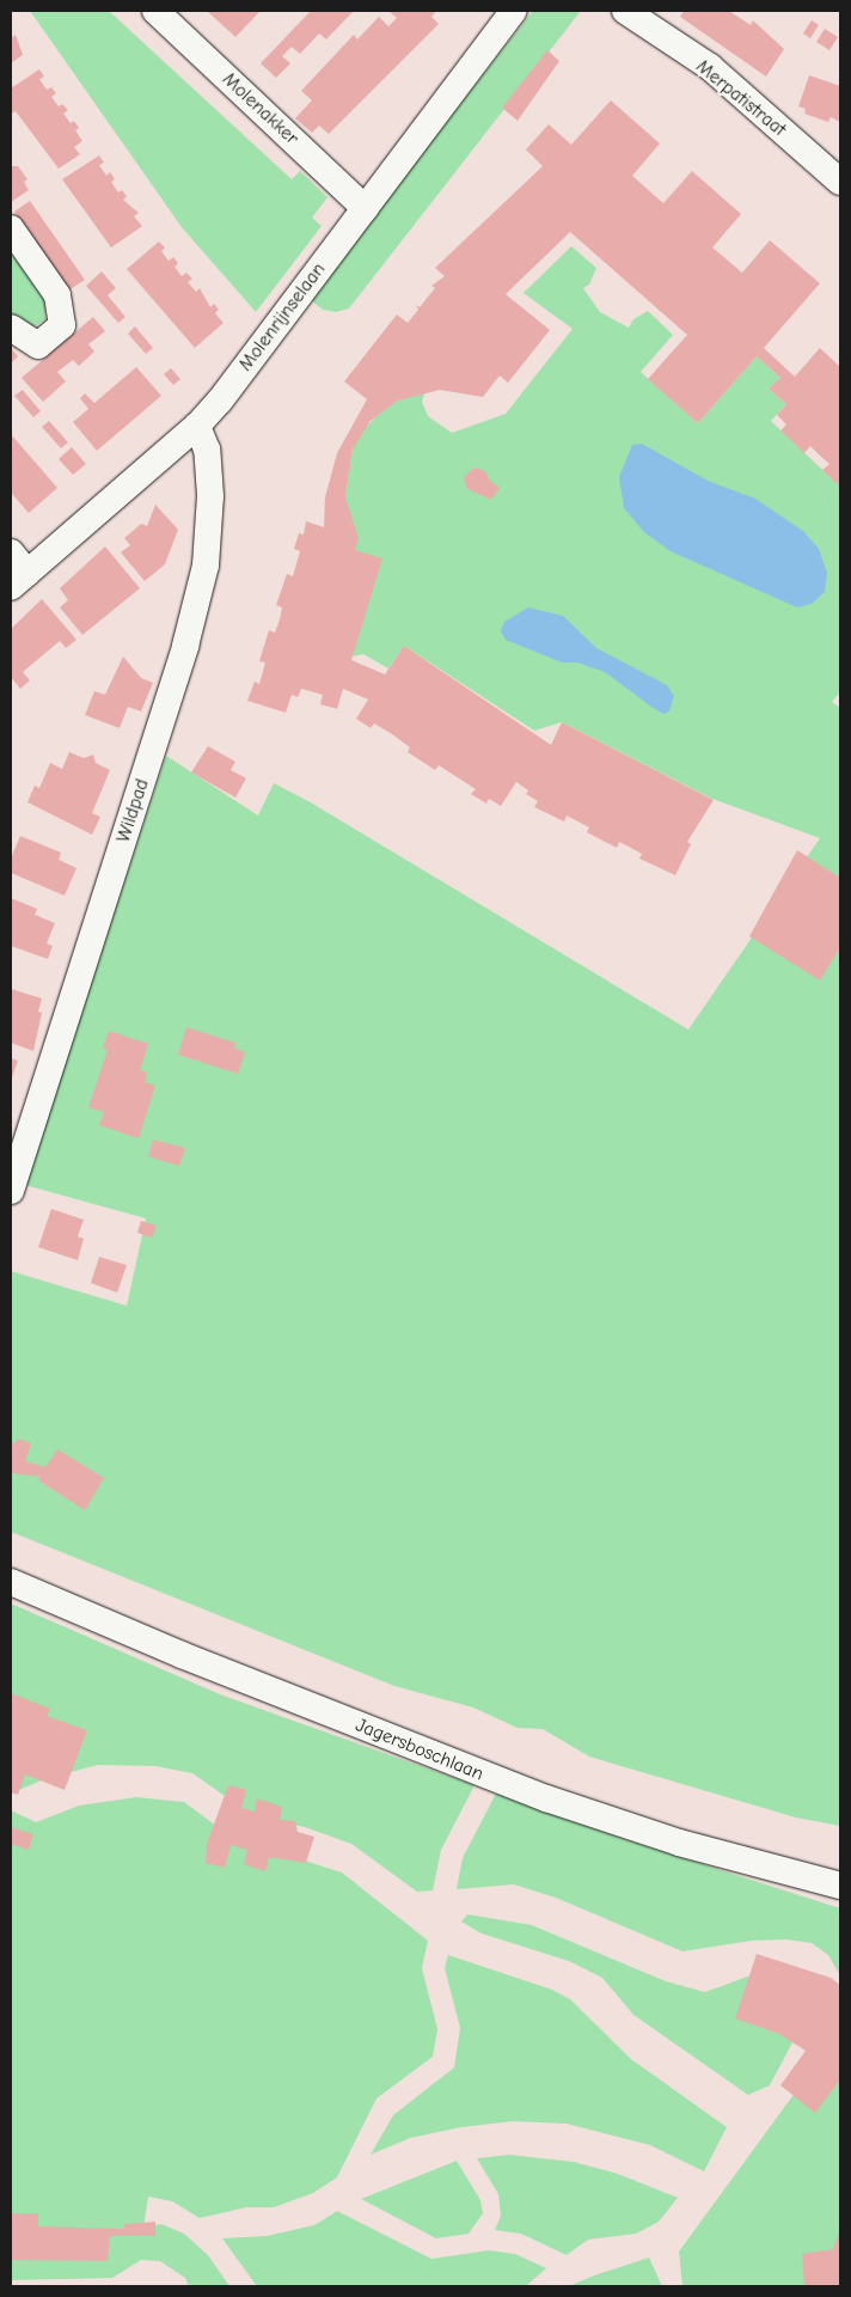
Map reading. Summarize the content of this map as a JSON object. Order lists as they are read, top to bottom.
{
  "streets": {
    "street": [
      "Merpatistraat",
      "Molenakker",
      "Molenrijnselaan",
      "Wildpad",
      "Jagersboschlaan"
    ]
  },
  "crossings": [
    ["Molenakker", "Molenrijnselaan"],
    ["Molenrijnselaan", "Wildpad"]
  ]
}
